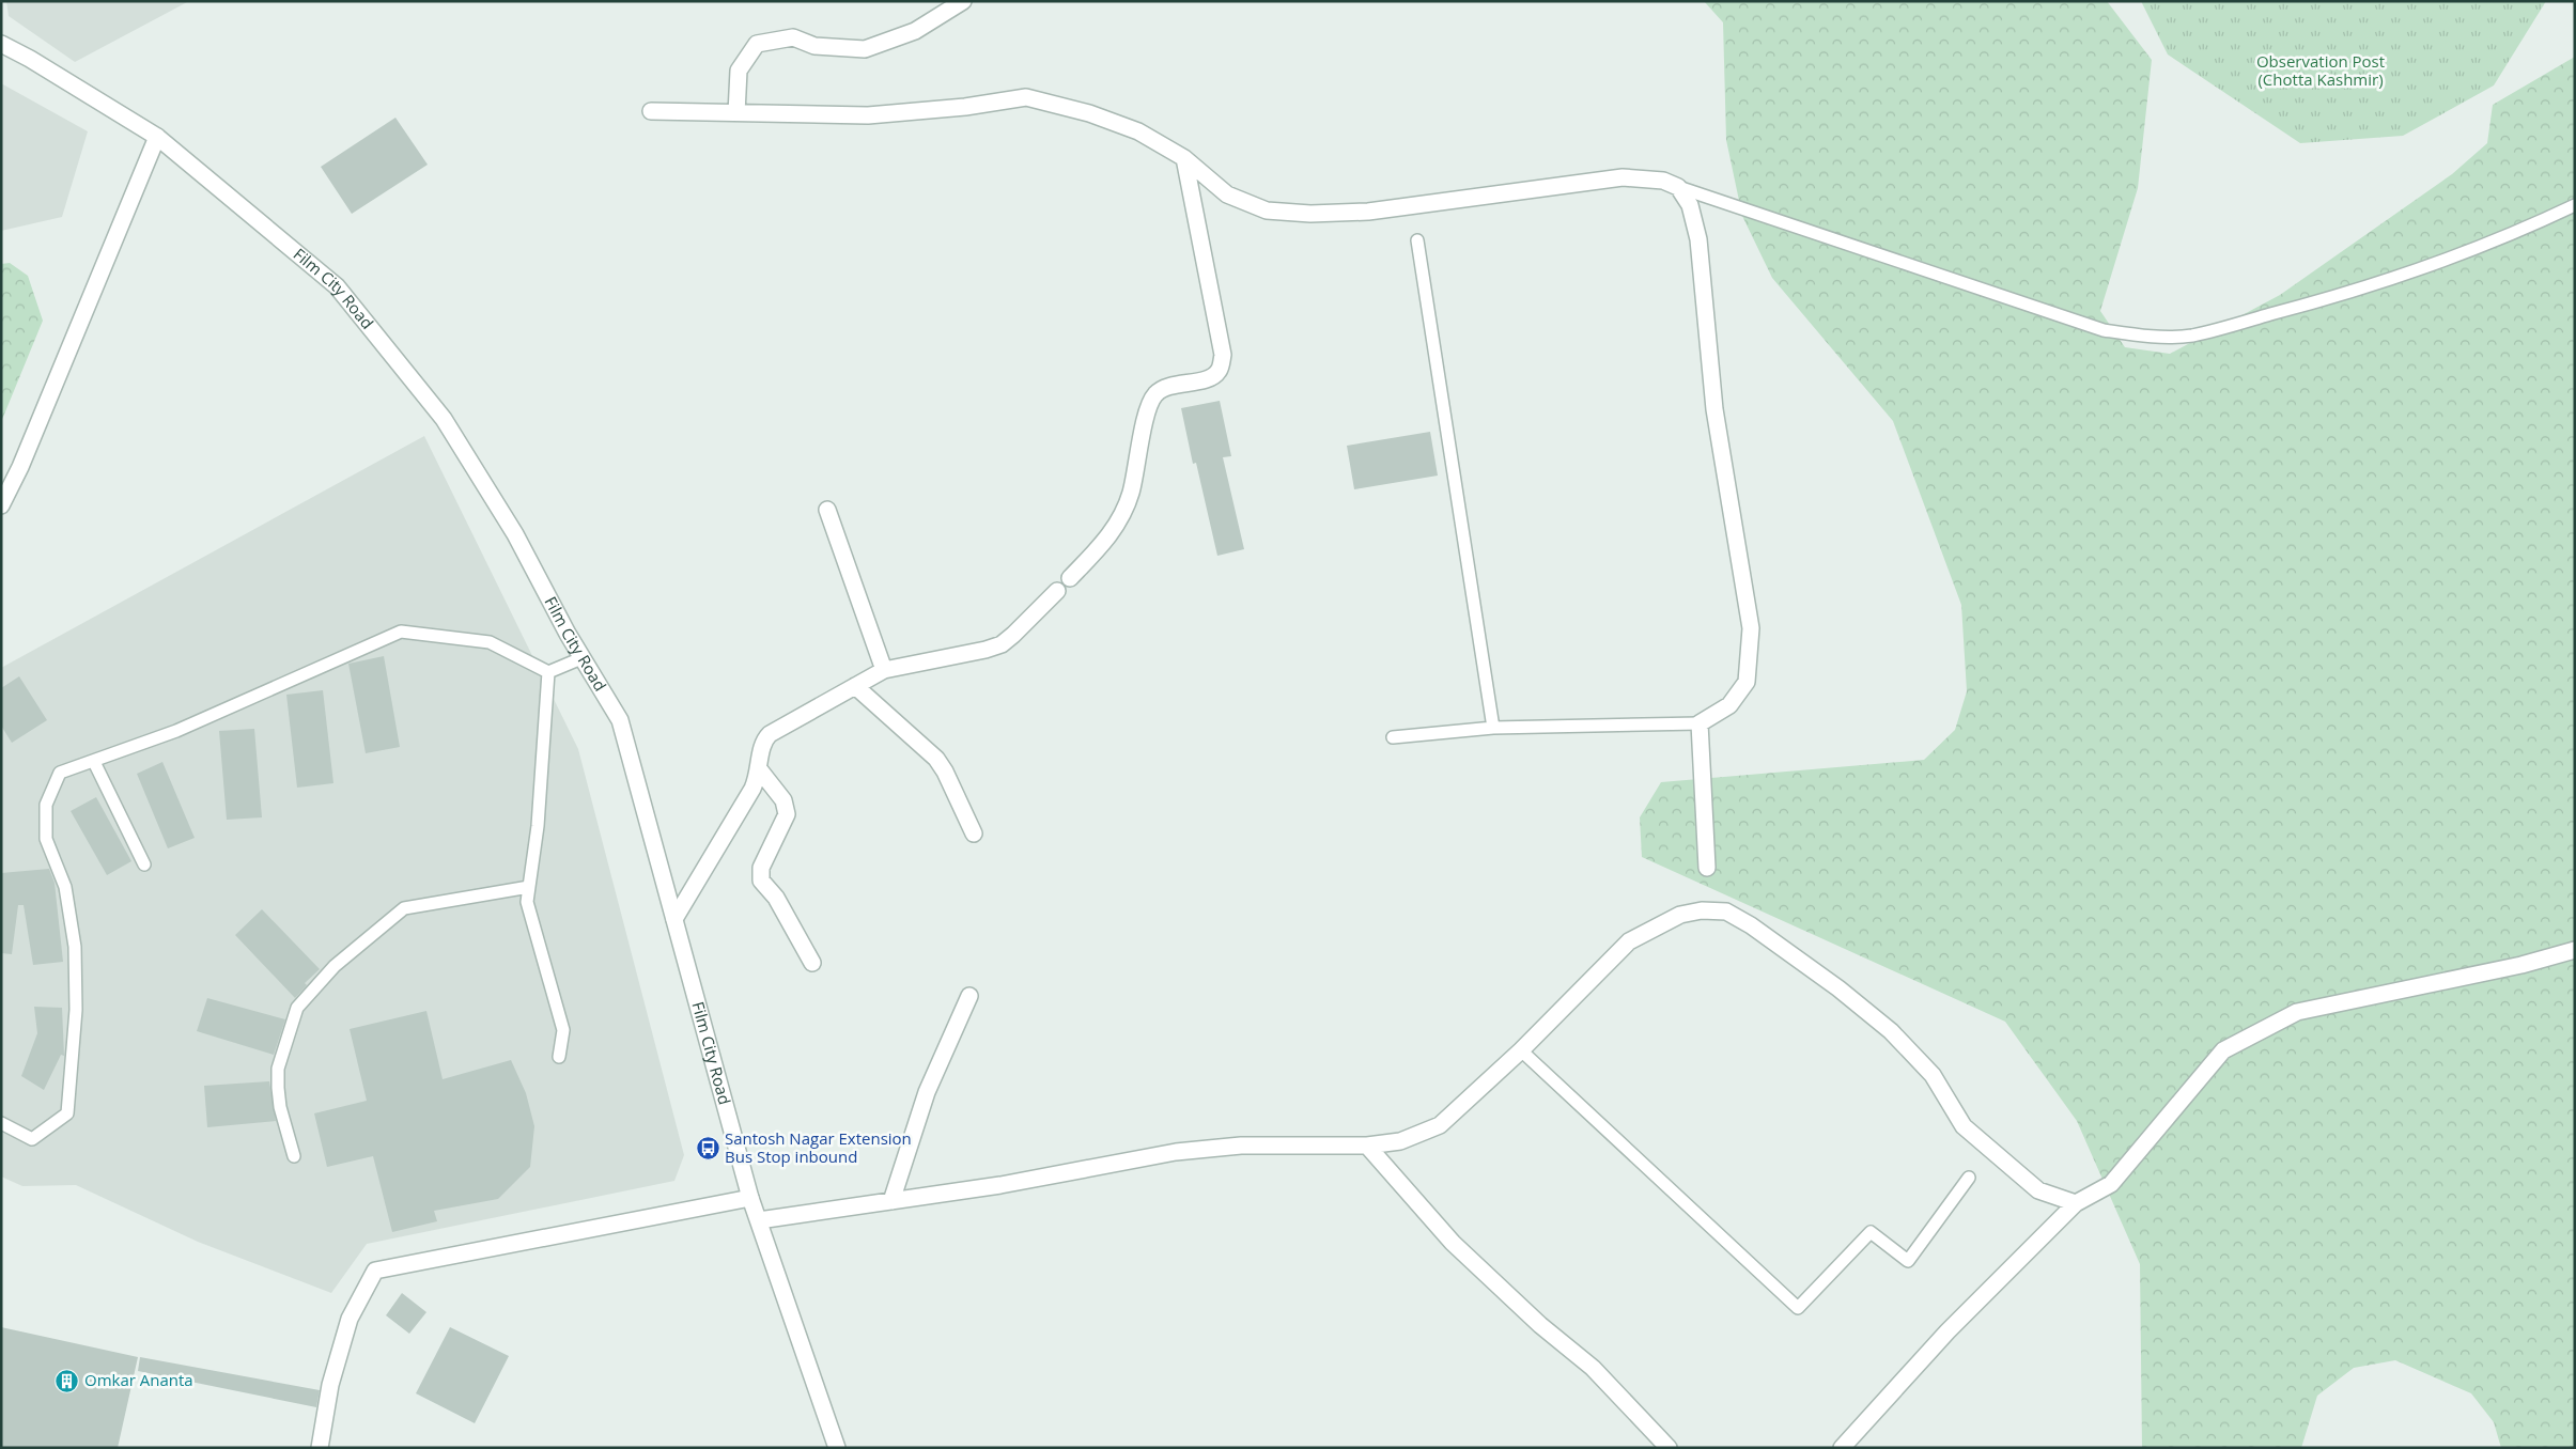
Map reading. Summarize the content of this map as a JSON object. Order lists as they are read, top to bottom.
{
  "streets": {
    "street": ["Film City Road"]
  },
  "parks": ["Observation Post (Chotta Kashmir)"],
  "places": {
    "bus stop": ["Santosh Nagar Extension Bus Stop inbound"],
    "building": ["Omkar Ananta"]
  }
}
